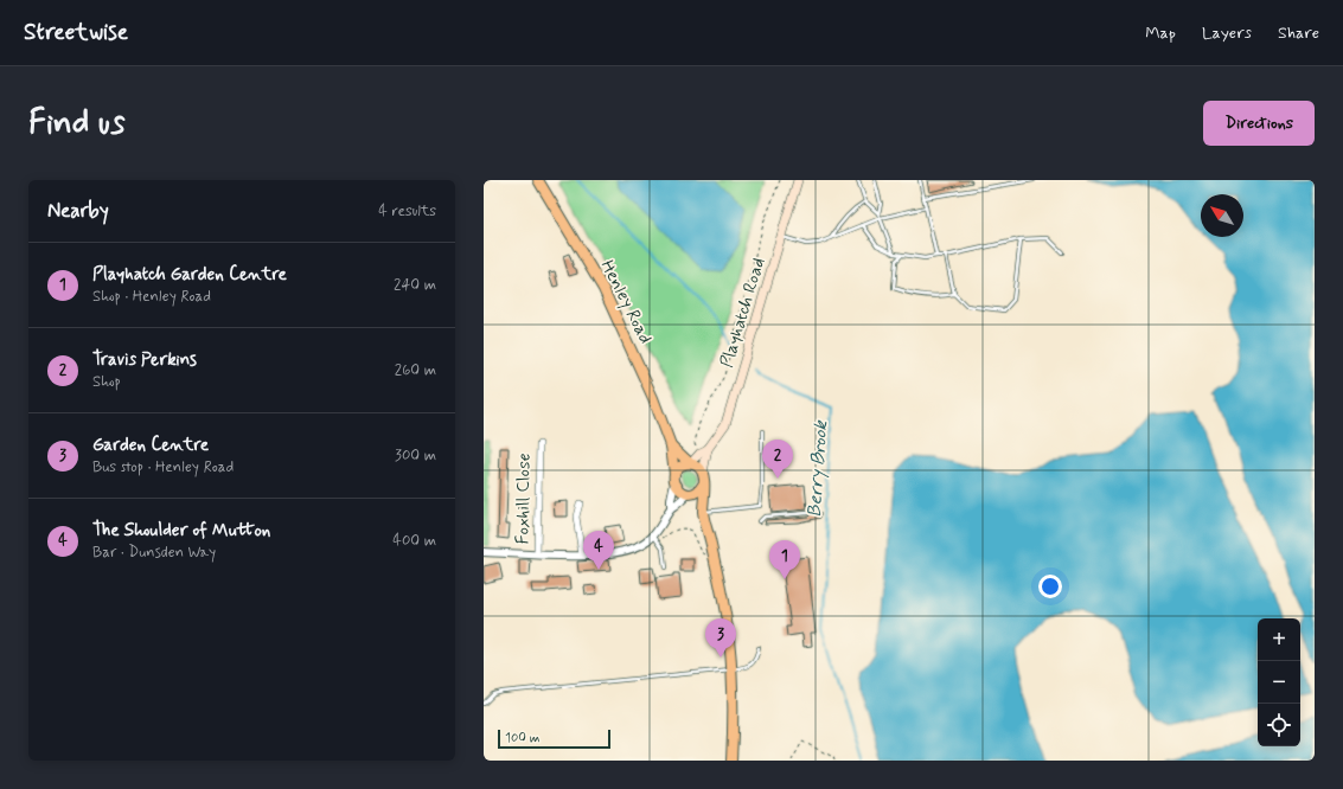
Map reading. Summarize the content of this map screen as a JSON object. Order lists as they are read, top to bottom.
{
  "streets": {
    "main road": ["Henley Road", "Playhatch Road"],
    "street": ["Foxhill Close"]
  },
  "crossings": [
    ["Henley Road", "Playhatch Road"]
  ],
  "water": ["Berry Brook"],
  "scale_bar": "100 m",
  "north": "top left",
  "page": {
    "header": "Streetwise",
    "nav": ["Map", "Layers", "Share"],
    "buttons": "Directions",
    "title": "Find us",
    "heading": ["Nearby", "4 results"],
    "list": [
      {
        "mark": "1",
        "name": "Playhatch Garden Centre",
        "note": "Shop · Henley Road",
        "value": "240 m"
      },
      {
        "mark": "2",
        "name": "Travis Perkins",
        "note": "Shop",
        "value": "260 m"
      },
      {
        "mark": "3",
        "name": "Garden Centre",
        "note": "Bus stop · Henley Road",
        "value": "300 m"
      },
      {
        "mark": "4",
        "name": "The Shoulder of Mutton",
        "note": "Bar · Dunsden Way",
        "value": "400 m"
      }
    ],
    "pins": [
      "2",
      "4",
      "1",
      "3"
    ],
    "map_buttons": ["+", "−"],
    "scale": "100 m"
  }
}
